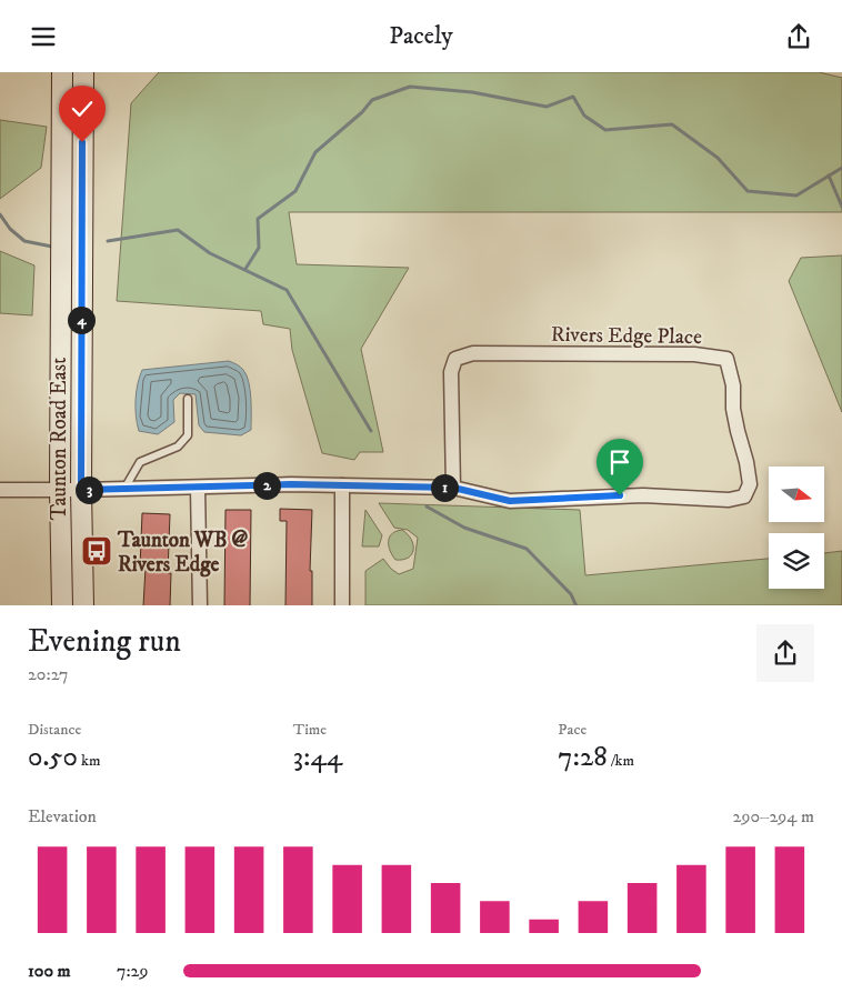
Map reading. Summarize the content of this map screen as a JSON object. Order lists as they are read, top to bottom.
{
  "streets": {
    "main road": ["Taunton Road East"],
    "street": ["Rivers Edge Place"]
  },
  "crossings": [
    ["Rivers Edge Place", "Taunton Road East"]
  ],
  "places": {
    "bus stop": ["Taunton WB @ Rivers Edge"]
  },
  "north": "right",
  "page": {
    "header": "Pacely",
    "pins": [
      "4",
      "2",
      "1",
      "3"
    ],
    "heading": ["Evening run", "20:27"],
    "stats": [
      ["Distance", "0.50 km"],
      ["Time", "3:44"],
      ["Pace", "7:28 /km"]
    ],
    "chart": ["Elevation", "290–294 m"],
    "list": [
      {
        "name": "100 m",
        "note": "7:29"
      }
    ]
  }
}
